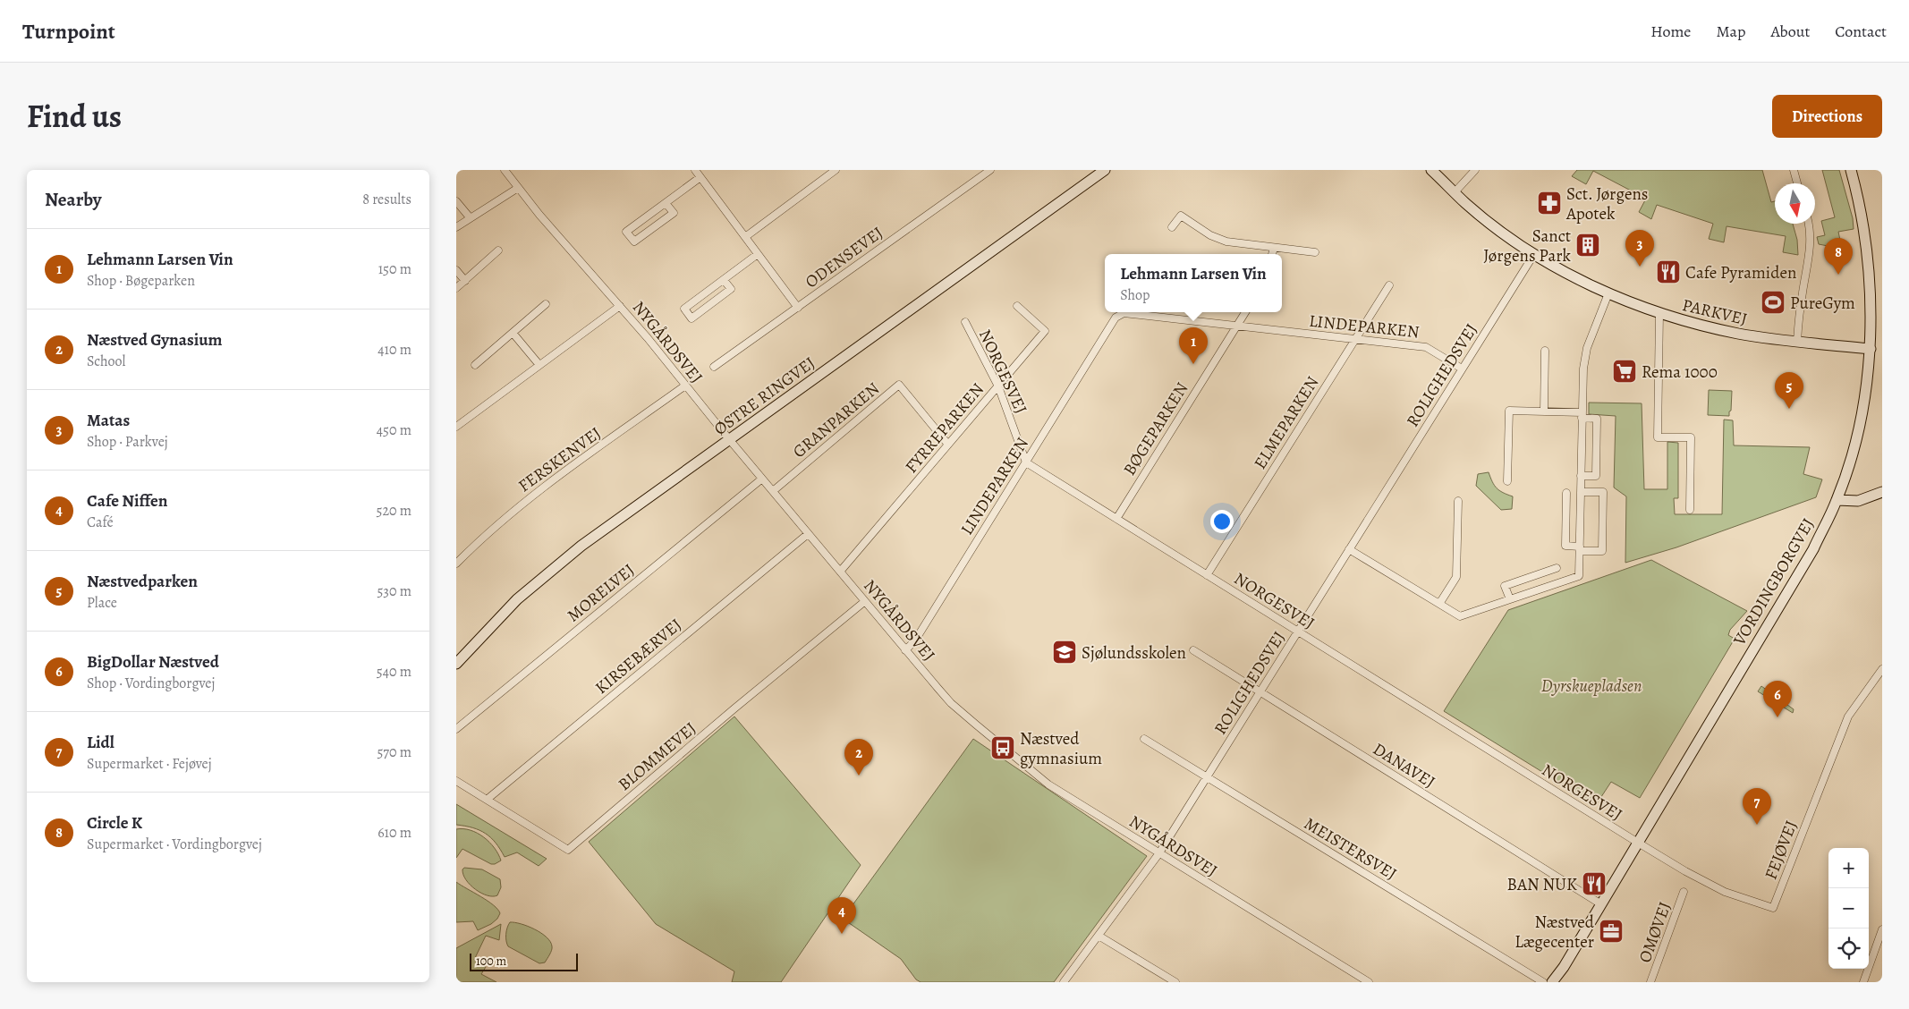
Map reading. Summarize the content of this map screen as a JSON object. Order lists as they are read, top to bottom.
{
  "streets": {
    "street": [
      "ODENSEVEJ",
      "PARKVEJ",
      "LINDEPARKEN",
      "NYGÅRDSVEJ",
      "NORGESVEJ",
      "ROLIGHEDSVEJ",
      "ØSTRE RINGVEJ",
      "GRANPARKEN",
      "ELMEPARKEN",
      "FYRREPARKEN",
      "BØGEPARKEN",
      "FERSKENVEJ",
      "VORDINGBORGVEJ",
      "MORELVEJ",
      "KIRSEBÆRVEJ",
      "BLOMMEVEJ",
      "DANAVEJ",
      "MEISTERSVEJ",
      "FEJØVEJ",
      "OMØVEJ"
    ]
  },
  "crossings": [
    ["PARKVEJ", "ROLIGHEDSVEJ"],
    ["PARKVEJ", "VORDINGBORGVEJ"],
    ["LINDEPARKEN", "NYGÅRDSVEJ"],
    ["LINDEPARKEN", "NORGESVEJ"],
    ["LINDEPARKEN", "ROLIGHEDSVEJ"],
    ["LINDEPARKEN", "ELMEPARKEN"],
    ["LINDEPARKEN", "BØGEPARKEN"],
    ["NYGÅRDSVEJ", "ROLIGHEDSVEJ"],
    ["NYGÅRDSVEJ", "ØSTRE RINGVEJ"],
    ["NYGÅRDSVEJ", "GRANPARKEN"],
    ["NYGÅRDSVEJ", "FYRREPARKEN"],
    ["NYGÅRDSVEJ", "FERSKENVEJ"],
    ["NYGÅRDSVEJ", "MORELVEJ"],
    ["NYGÅRDSVEJ", "KIRSEBÆRVEJ"],
    ["NYGÅRDSVEJ", "BLOMMEVEJ"],
    ["NORGESVEJ", "ROLIGHEDSVEJ"],
    ["NORGESVEJ", "ELMEPARKEN"],
    ["NORGESVEJ", "FYRREPARKEN"],
    ["NORGESVEJ", "BØGEPARKEN"],
    ["NORGESVEJ", "VORDINGBORGVEJ"],
    ["NORGESVEJ", "FEJØVEJ"],
    ["ROLIGHEDSVEJ", "DANAVEJ"],
    ["ROLIGHEDSVEJ", "MEISTERSVEJ"],
    ["GRANPARKEN", "FYRREPARKEN"],
    ["VORDINGBORGVEJ", "DANAVEJ"],
    ["VORDINGBORGVEJ", "FEJØVEJ"],
    ["KIRSEBÆRVEJ", "BLOMMEVEJ"]
  ],
  "parks": ["Dyrskuepladsen"],
  "places": {
    "pharmacy": ["Sct. Jørgens Apotek"],
    "building": ["Sanct Jørgens Park"],
    "restaurant": ["Cafe Pyramiden", "BAN NUK"],
    "sports": ["PureGym"],
    "supermarket": ["Rema 1000"],
    "school or university": ["Sjølundsskolen"],
    "bus stop": ["Næstved gymnasium"],
    "office": ["Næstved Lægecenter"]
  },
  "scale_bar": "100 m",
  "north": "bottom",
  "page": {
    "header": "Turnpoint",
    "nav": [
      "Home",
      "Map",
      "About",
      "Contact"
    ],
    "title": "Find us",
    "buttons": "Directions",
    "heading": ["Nearby", "8 results"],
    "list": [
      {
        "mark": "1",
        "name": "Lehmann Larsen Vin",
        "note": "Shop · Bøgeparken",
        "value": "150 m"
      },
      {
        "mark": "2",
        "name": "Næstved Gynasium",
        "note": "School",
        "value": "410 m"
      },
      {
        "mark": "3",
        "name": "Matas",
        "note": "Shop · Parkvej",
        "value": "450 m"
      },
      {
        "mark": "4",
        "name": "Cafe Niffen",
        "note": "Café",
        "value": "520 m"
      },
      {
        "mark": "5",
        "name": "Næstvedparken",
        "note": "Place",
        "value": "530 m"
      },
      {
        "mark": "6",
        "name": "BigDollar Næstved",
        "note": "Shop · Vordingborgvej",
        "value": "540 m"
      },
      {
        "mark": "7",
        "name": "Lidl",
        "note": "Supermarket · Fejøvej",
        "value": "570 m"
      },
      {
        "mark": "8",
        "name": "Circle K",
        "note": "Supermarket · Vordingborgvej",
        "value": "610 m"
      }
    ],
    "pins": [
      "3",
      "8",
      "1",
      "5",
      "6",
      "2",
      "7",
      "4"
    ],
    "popup": ["Lehmann Larsen Vin", "Shop"],
    "map_buttons": ["+", "−"],
    "scale": "100 m"
  }
}
